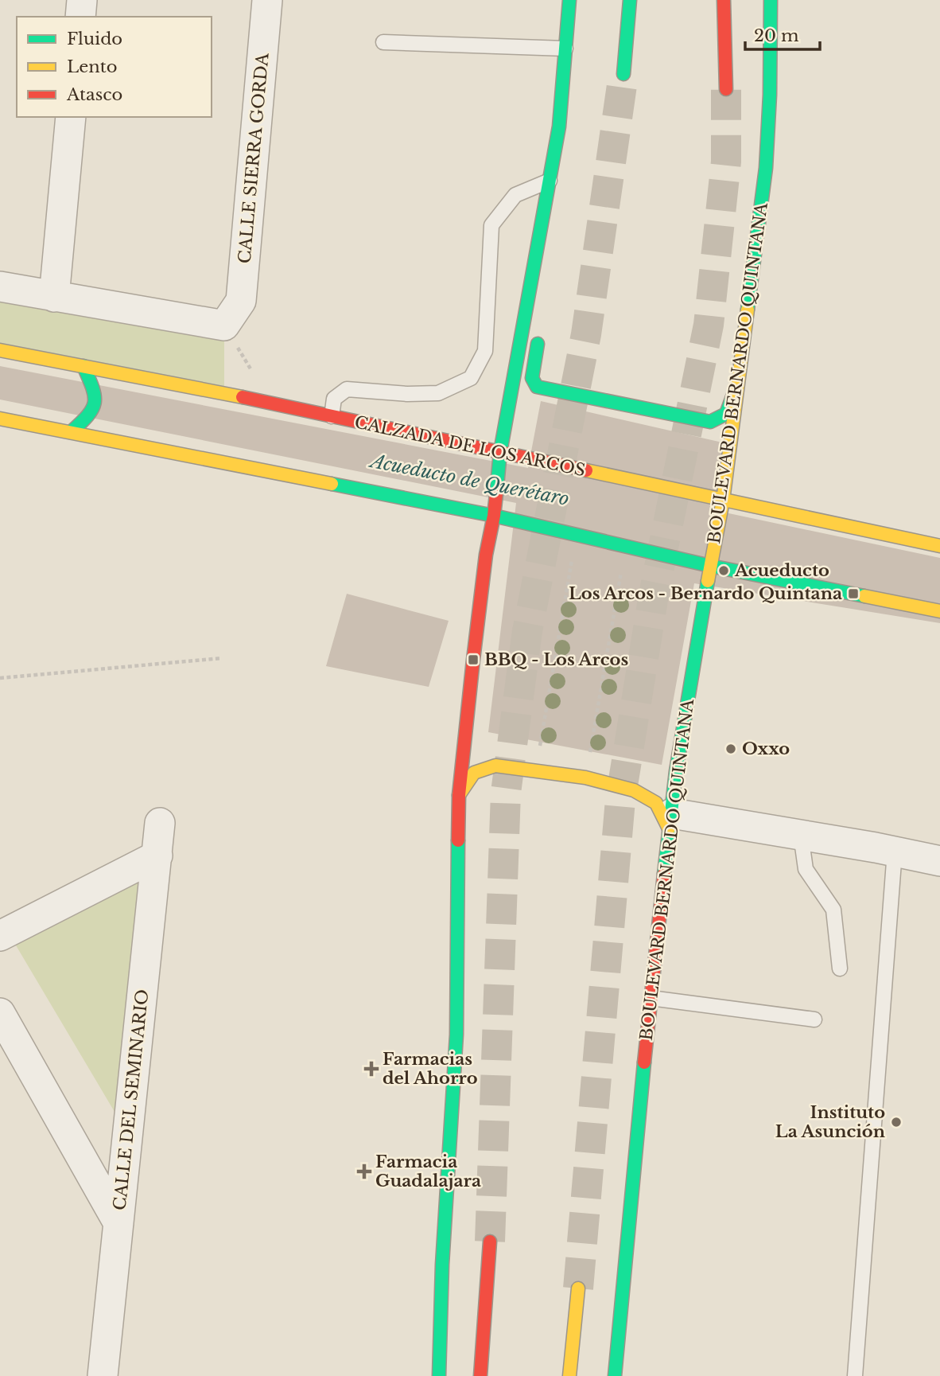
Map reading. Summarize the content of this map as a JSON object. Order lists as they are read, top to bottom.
{
  "streets": {
    "main road": ["BOULEVARD BERNARDO QUINTANA", "CALZADA DE LOS ARCOS"],
    "street": ["CALLE SIERRA GORDA", "CALLE DEL SEMINARIO"]
  },
  "crossings": [
    ["BOULEVARD BERNARDO QUINTANA", "CALZADA DE LOS ARCOS"]
  ],
  "water": ["Acueducto de Querétaro"],
  "places": {
    "other": ["Acueducto", "Oxxo", "Instituto La Asunción"],
    "transit": ["Los Arcos - Bernardo Quintana", "BBQ - Los Arcos"],
    "health": ["Farmacias del Ahorro", "Farmacia Guadalajara"]
  },
  "legend": ["Fluido", "Lento", "Atasco"],
  "scale_bar": "20 m"
}
